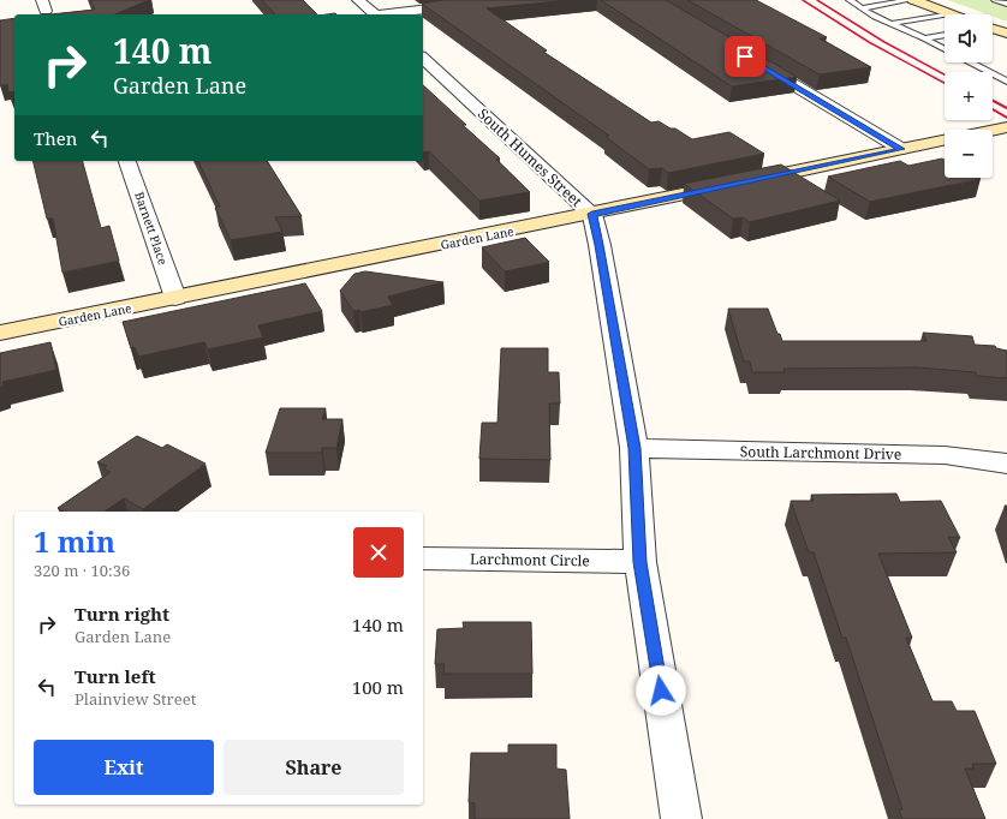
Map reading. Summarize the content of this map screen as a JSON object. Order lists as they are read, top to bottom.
{
  "streets": {
    "street": [
      "South Humes Street",
      "Barnett Place",
      "Garden Lane",
      "South Larchmont Drive",
      "Larchmont Circle"
    ]
  },
  "crossings": [
    ["South Humes Street", "Garden Lane"],
    ["South Humes Street", "South Larchmont Drive"],
    ["South Humes Street", "Larchmont Circle"],
    ["Barnett Place", "Garden Lane"]
  ],
  "page": {
    "map_buttons": ["+", "−"],
    "turn": ["140 m", "Garden Lane"],
    "then": "Then",
    "heading": ["1 min", "320 m · 10:36"],
    "list": [
      {
        "name": "Turn right",
        "note": "Garden Lane",
        "value": "140 m"
      },
      {
        "name": "Turn left",
        "note": "Plainview Street",
        "value": "100 m"
      }
    ],
    "buttons": ["Exit", "Share"]
  }
}
